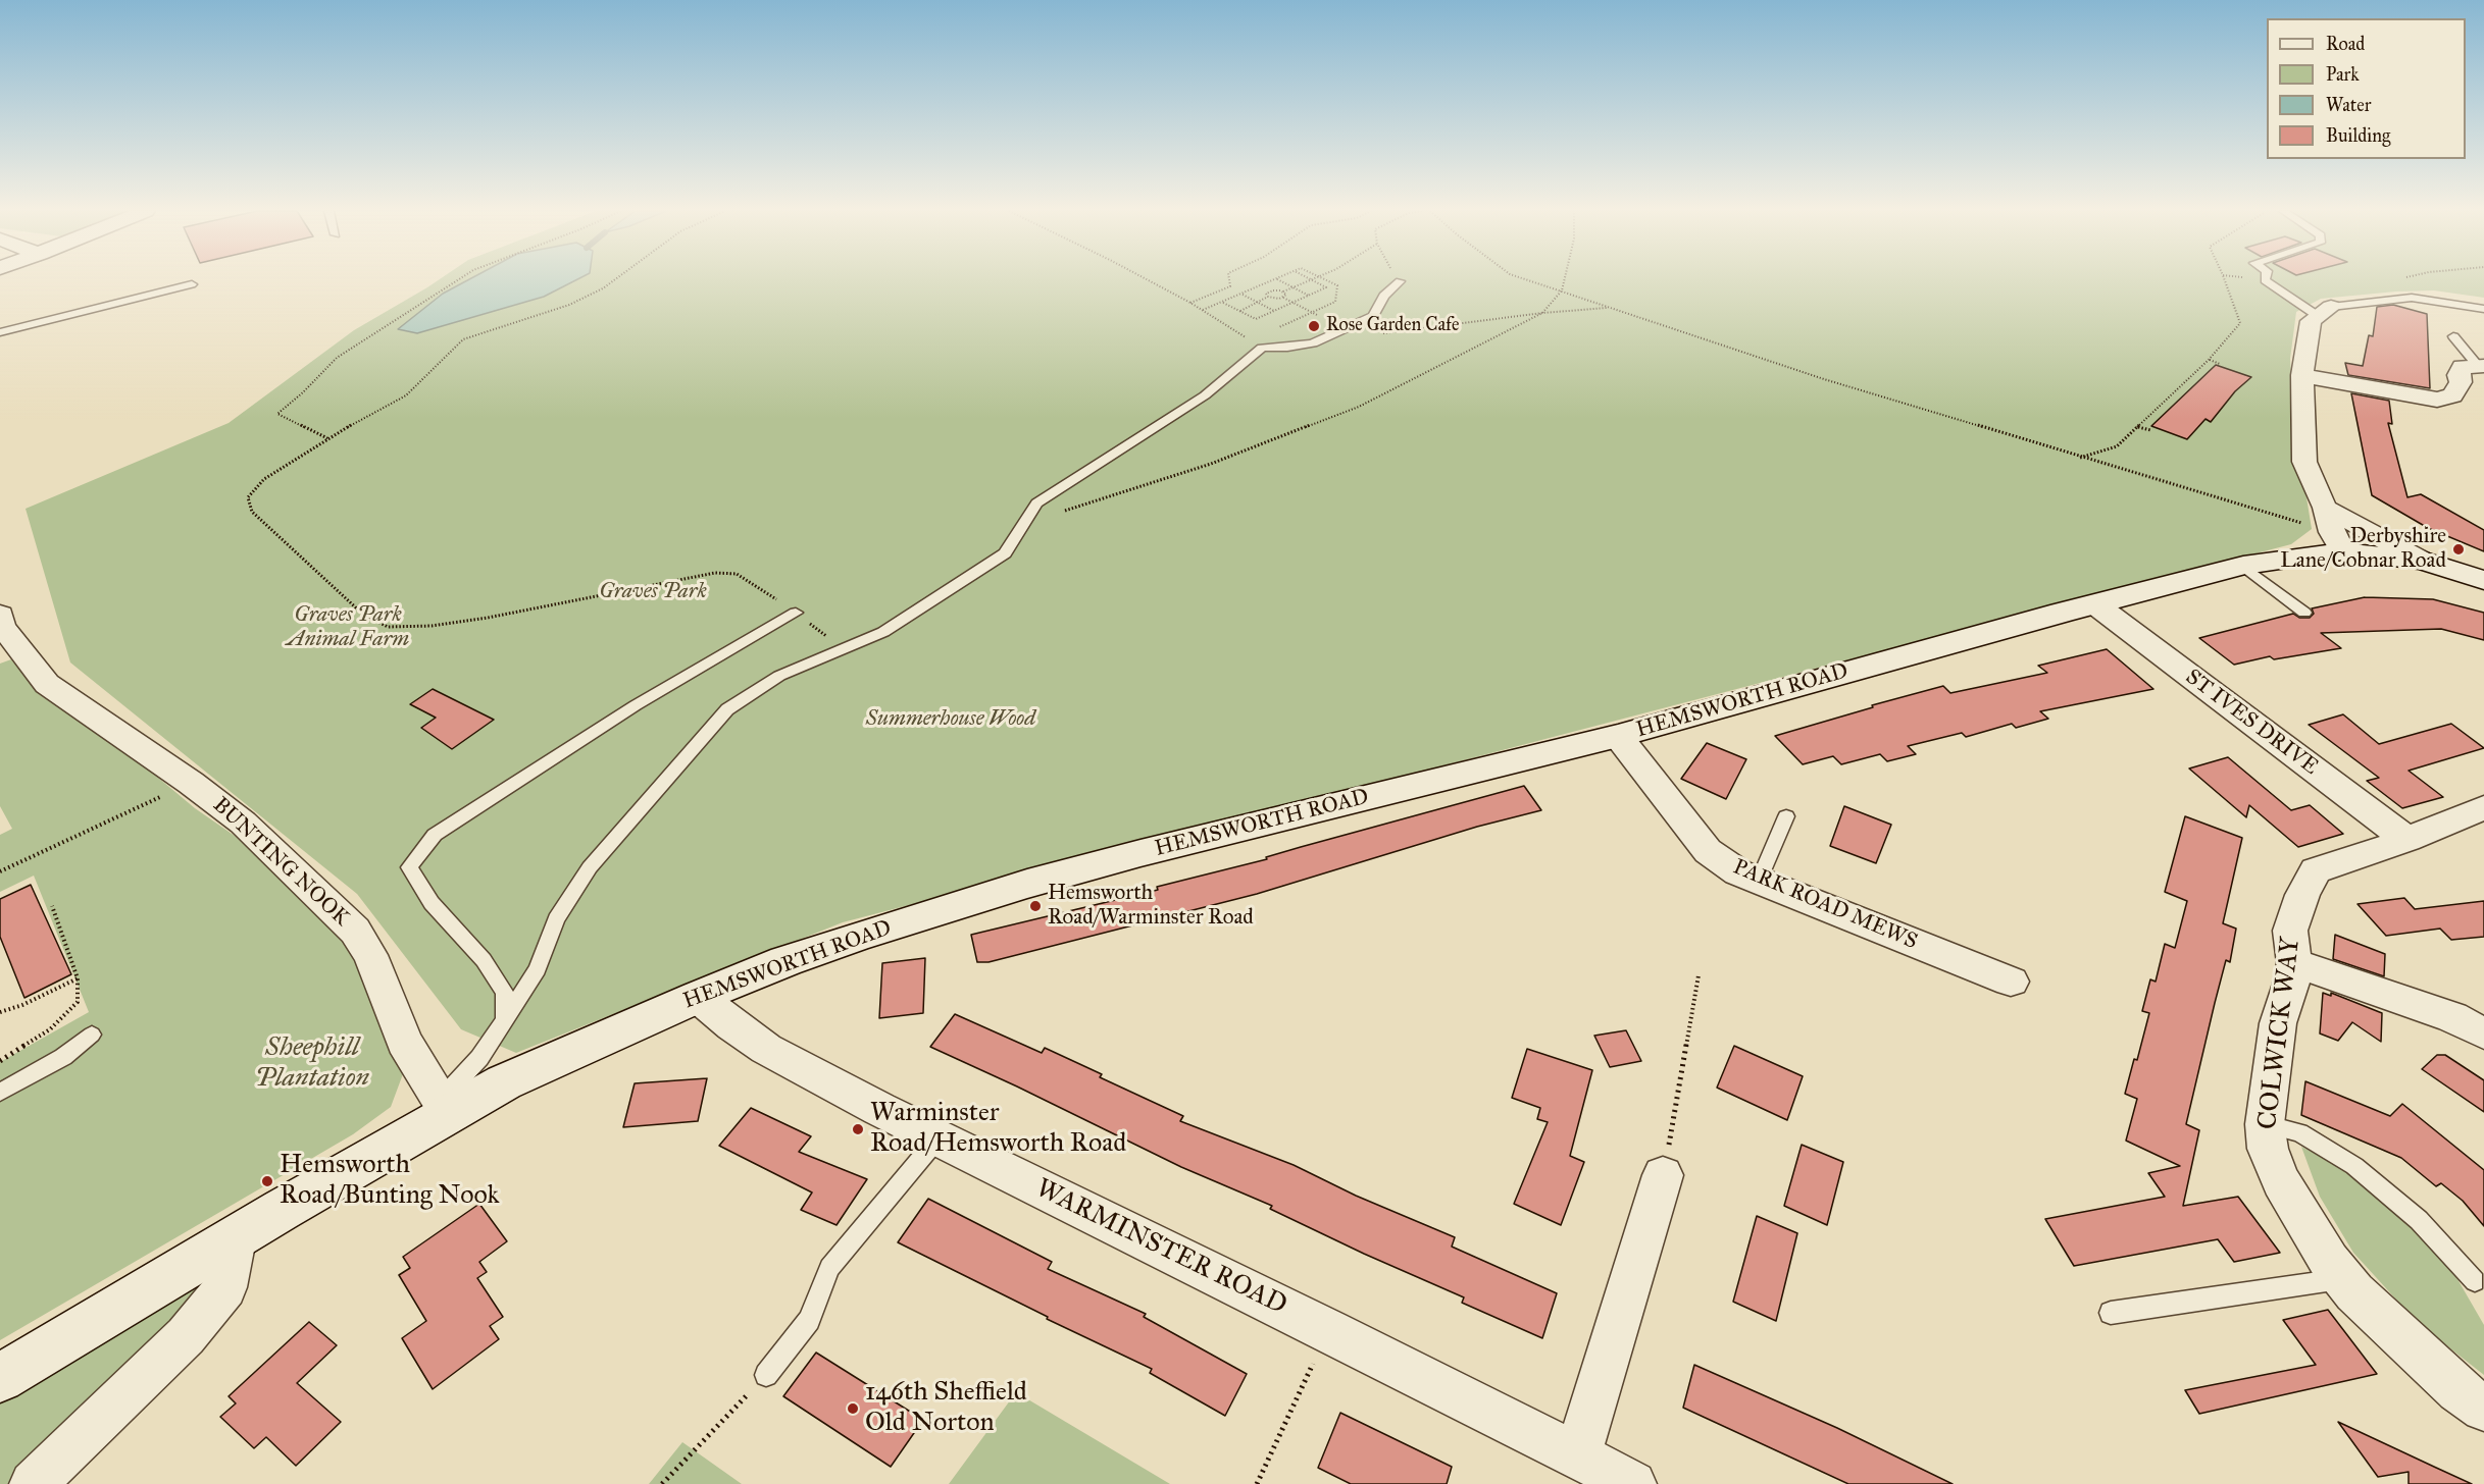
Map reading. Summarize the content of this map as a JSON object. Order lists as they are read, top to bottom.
{
  "streets": {
    "street": [
      "HEMSWORTH ROAD",
      "ST IVES DRIVE",
      "BUNTING NOOK",
      "PARK ROAD MEWS",
      "COLWICK WAY",
      "WARMINSTER ROAD"
    ]
  },
  "crossings": [
    ["HEMSWORTH ROAD", "ST IVES DRIVE"],
    ["HEMSWORTH ROAD", "BUNTING NOOK"],
    ["HEMSWORTH ROAD", "PARK ROAD MEWS"],
    ["HEMSWORTH ROAD", "WARMINSTER ROAD"],
    ["ST IVES DRIVE", "COLWICK WAY"]
  ],
  "parks": [
    "Graves Park",
    "Graves Park Animal Farm",
    "Summerhouse Wood",
    "Sheephill Plantation"
  ],
  "places": [
    "Rose Garden Cafe",
    "Derbyshire Lane/Cobnar Road",
    "Hemsworth Road/Warminster Road",
    "Warminster Road/Hemsworth Road",
    "Hemsworth Road/Bunting Nook",
    "146th Sheffield Old Norton"
  ],
  "legend": [
    "Road",
    "Park",
    "Water",
    "Building"
  ]
}
